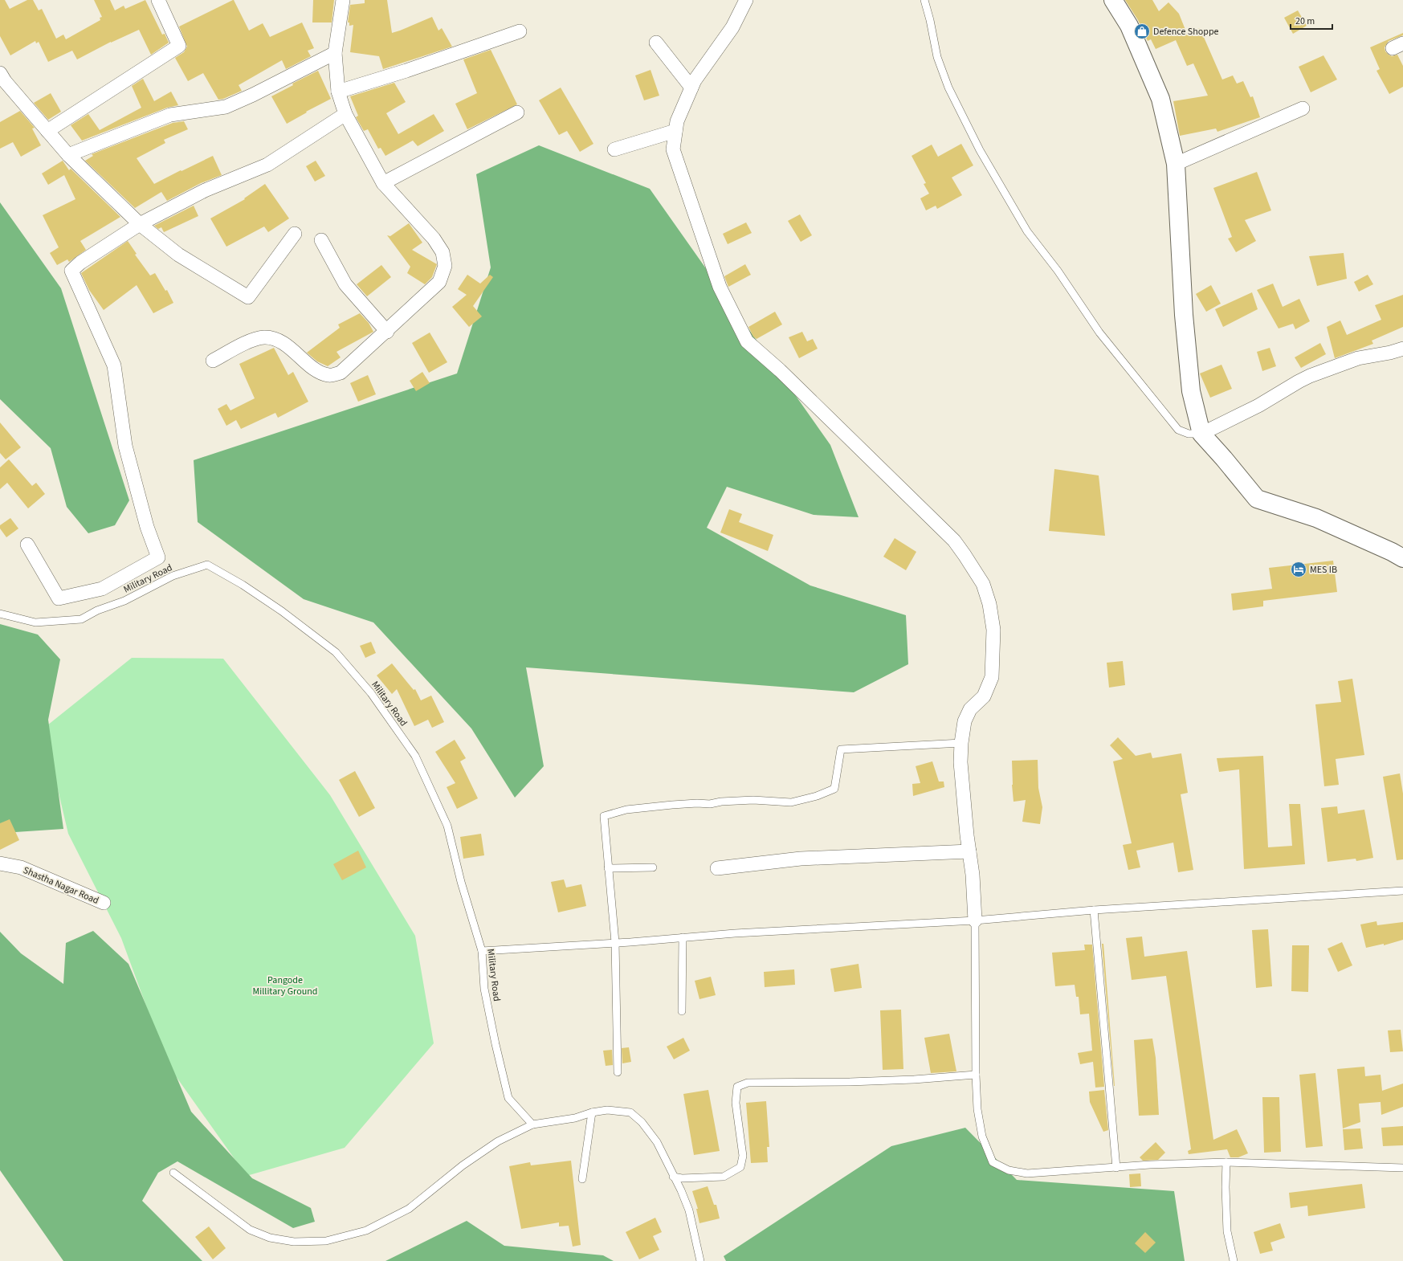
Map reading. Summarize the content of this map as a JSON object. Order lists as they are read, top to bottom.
{
  "streets": {
    "street": ["Shastha Nagar Road"],
    "lane": ["Military Road"]
  },
  "parks": ["Pangode Millitary Ground"],
  "places": {
    "shop": ["Defence Shoppe"],
    "hotel": ["MES IB"]
  },
  "scale_bar": "20 m"
}
